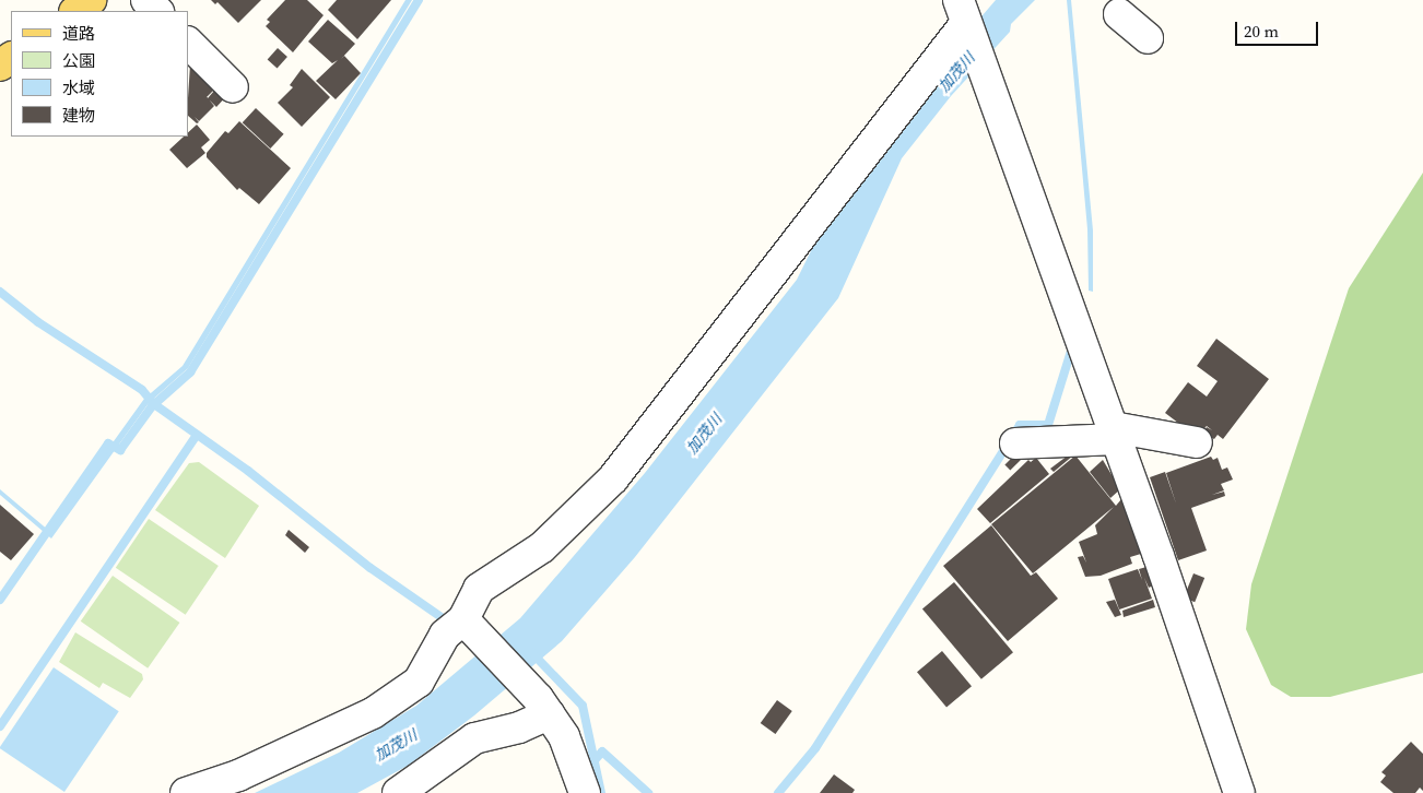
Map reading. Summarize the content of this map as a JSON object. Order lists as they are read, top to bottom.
{
  "water": ["加茂川"],
  "legend": [
    "道路",
    "公園",
    "水域",
    "建物"
  ],
  "scale_bar": "20 m"
}
